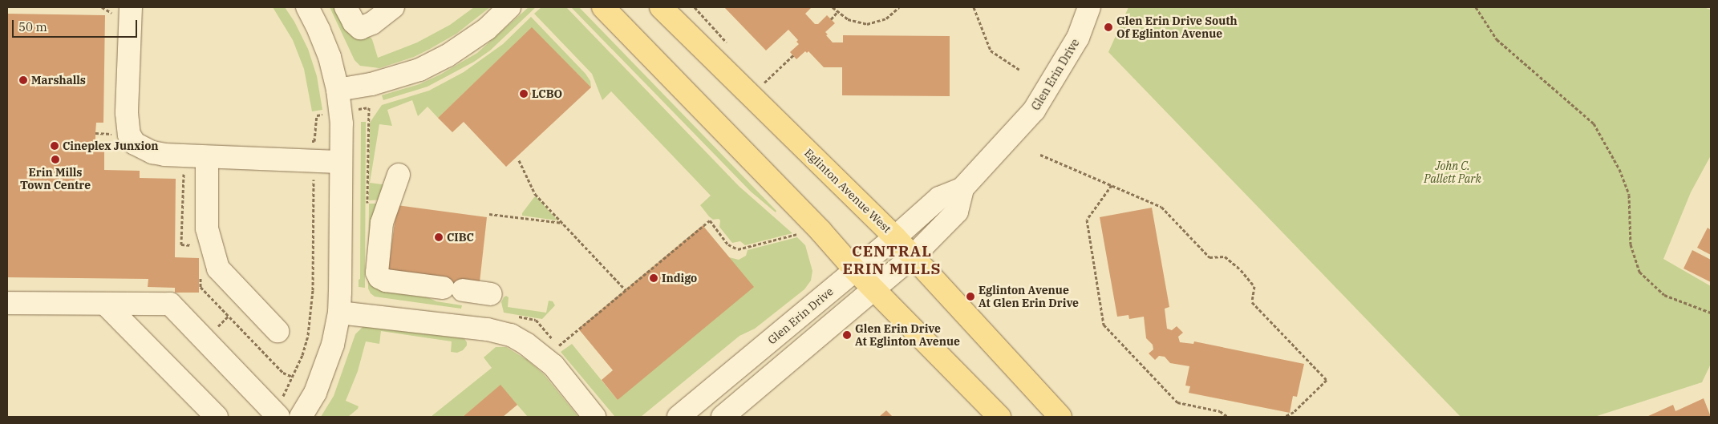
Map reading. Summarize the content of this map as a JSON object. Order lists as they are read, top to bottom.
{
  "streets": {
    "main road": ["Eglinton Avenue West"],
    "street": ["Glen Erin Drive"]
  },
  "crossings": [
    ["Glen Erin Drive", "Eglinton Avenue West"]
  ],
  "districts": ["CENTRAL ERIN MILLS"],
  "parks": ["John C. Pallett Park"],
  "places": [
    "Glen Erin Drive South Of Eglinton Avenue",
    "Marshalls",
    "LCBO",
    "Cineplex Junxion",
    "Erin Mills Town Centre",
    "CIBC",
    "Indigo",
    "Eglinton Avenue At Glen Erin Drive",
    "Glen Erin Drive At Eglinton Avenue"
  ],
  "scale_bar": "50 m"
}
